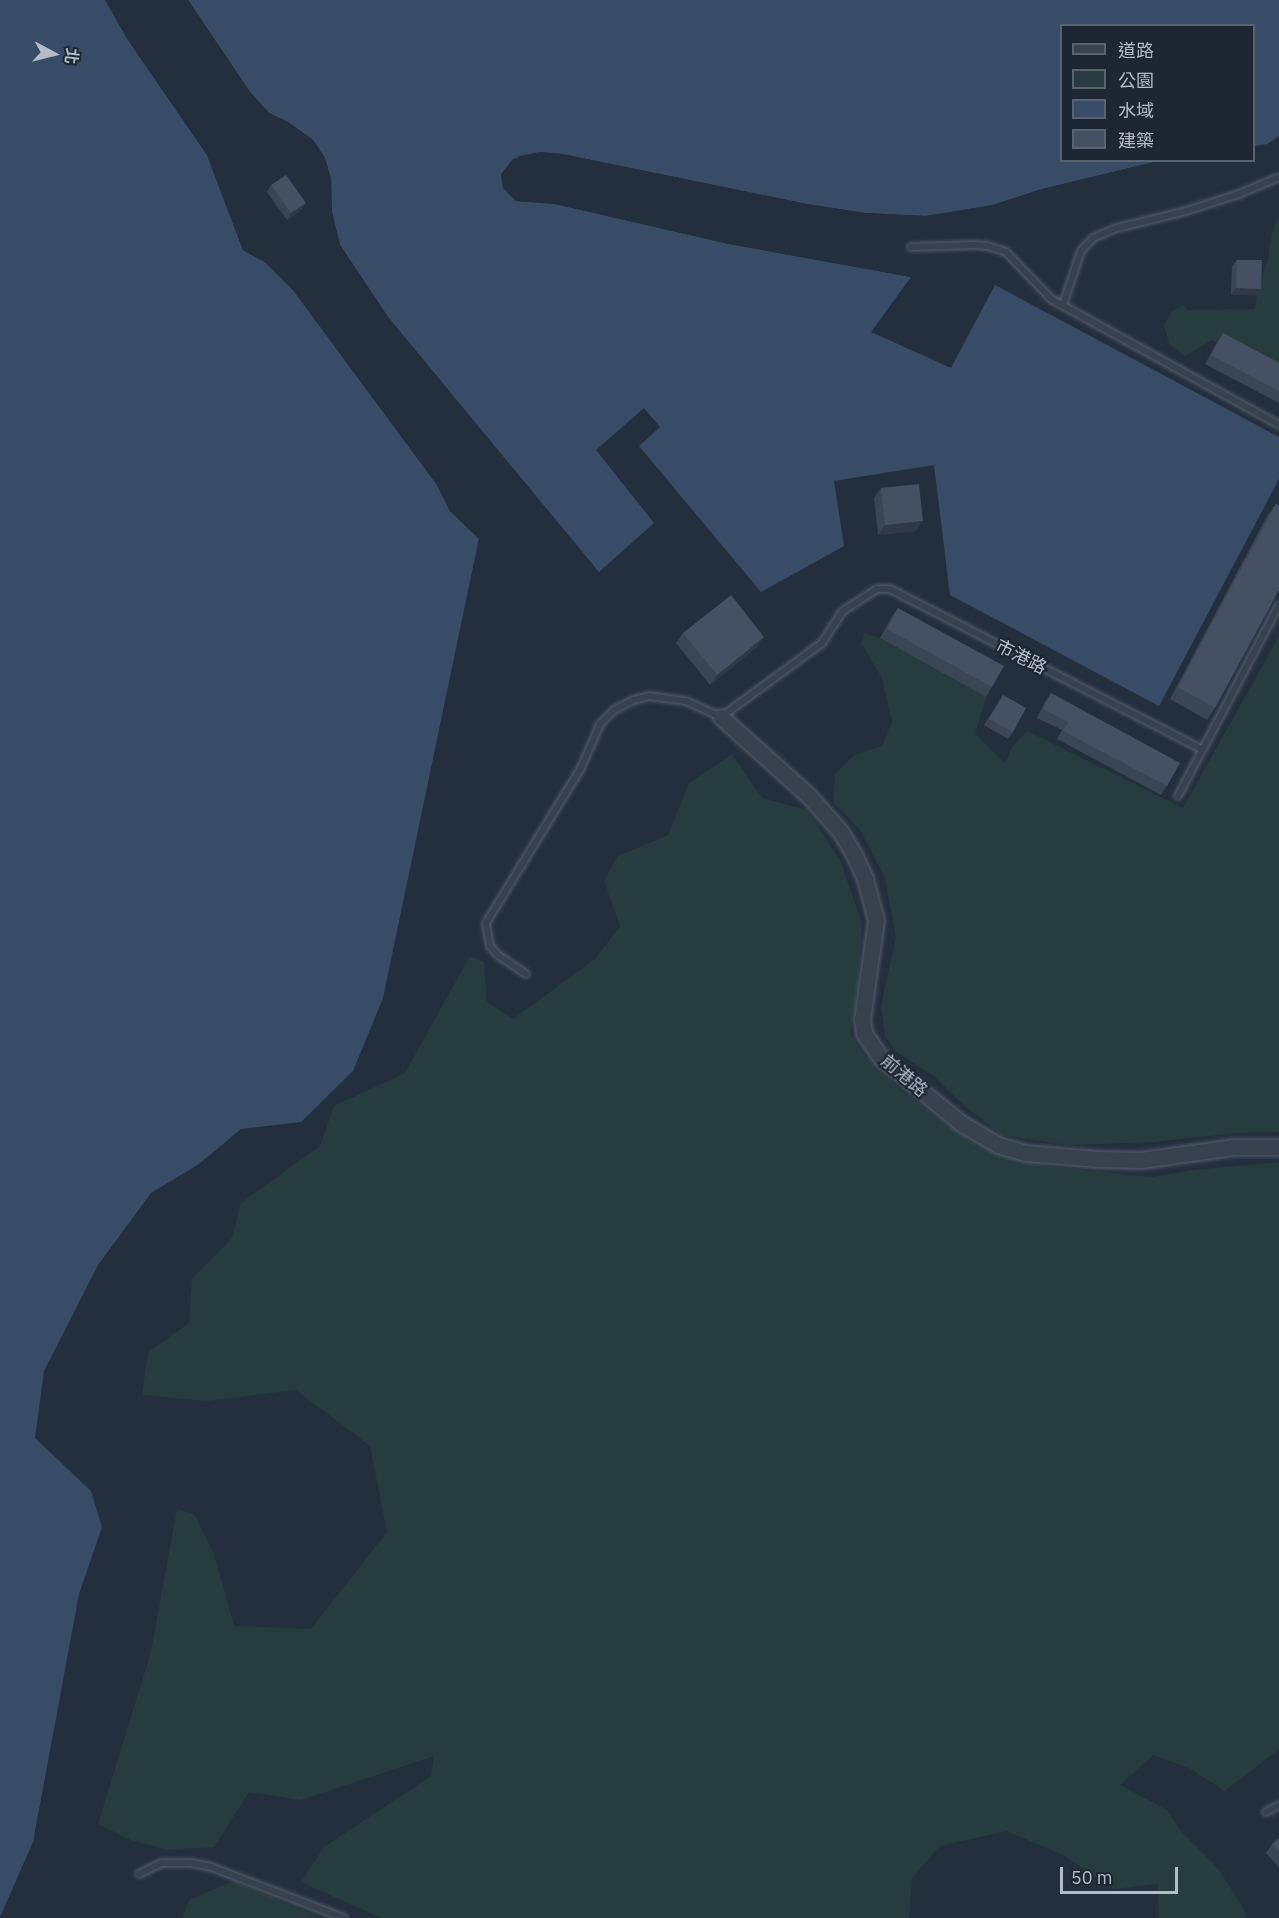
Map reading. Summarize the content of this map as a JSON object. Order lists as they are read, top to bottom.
{
  "streets": {
    "street": ["前港路"],
    "lane": ["市港路"]
  },
  "crossings": [
    ["市港路", "前港路"]
  ],
  "legend": [
    "道路",
    "公園",
    "水域",
    "建築"
  ],
  "scale_bar": "50 m",
  "north": "right"
}
